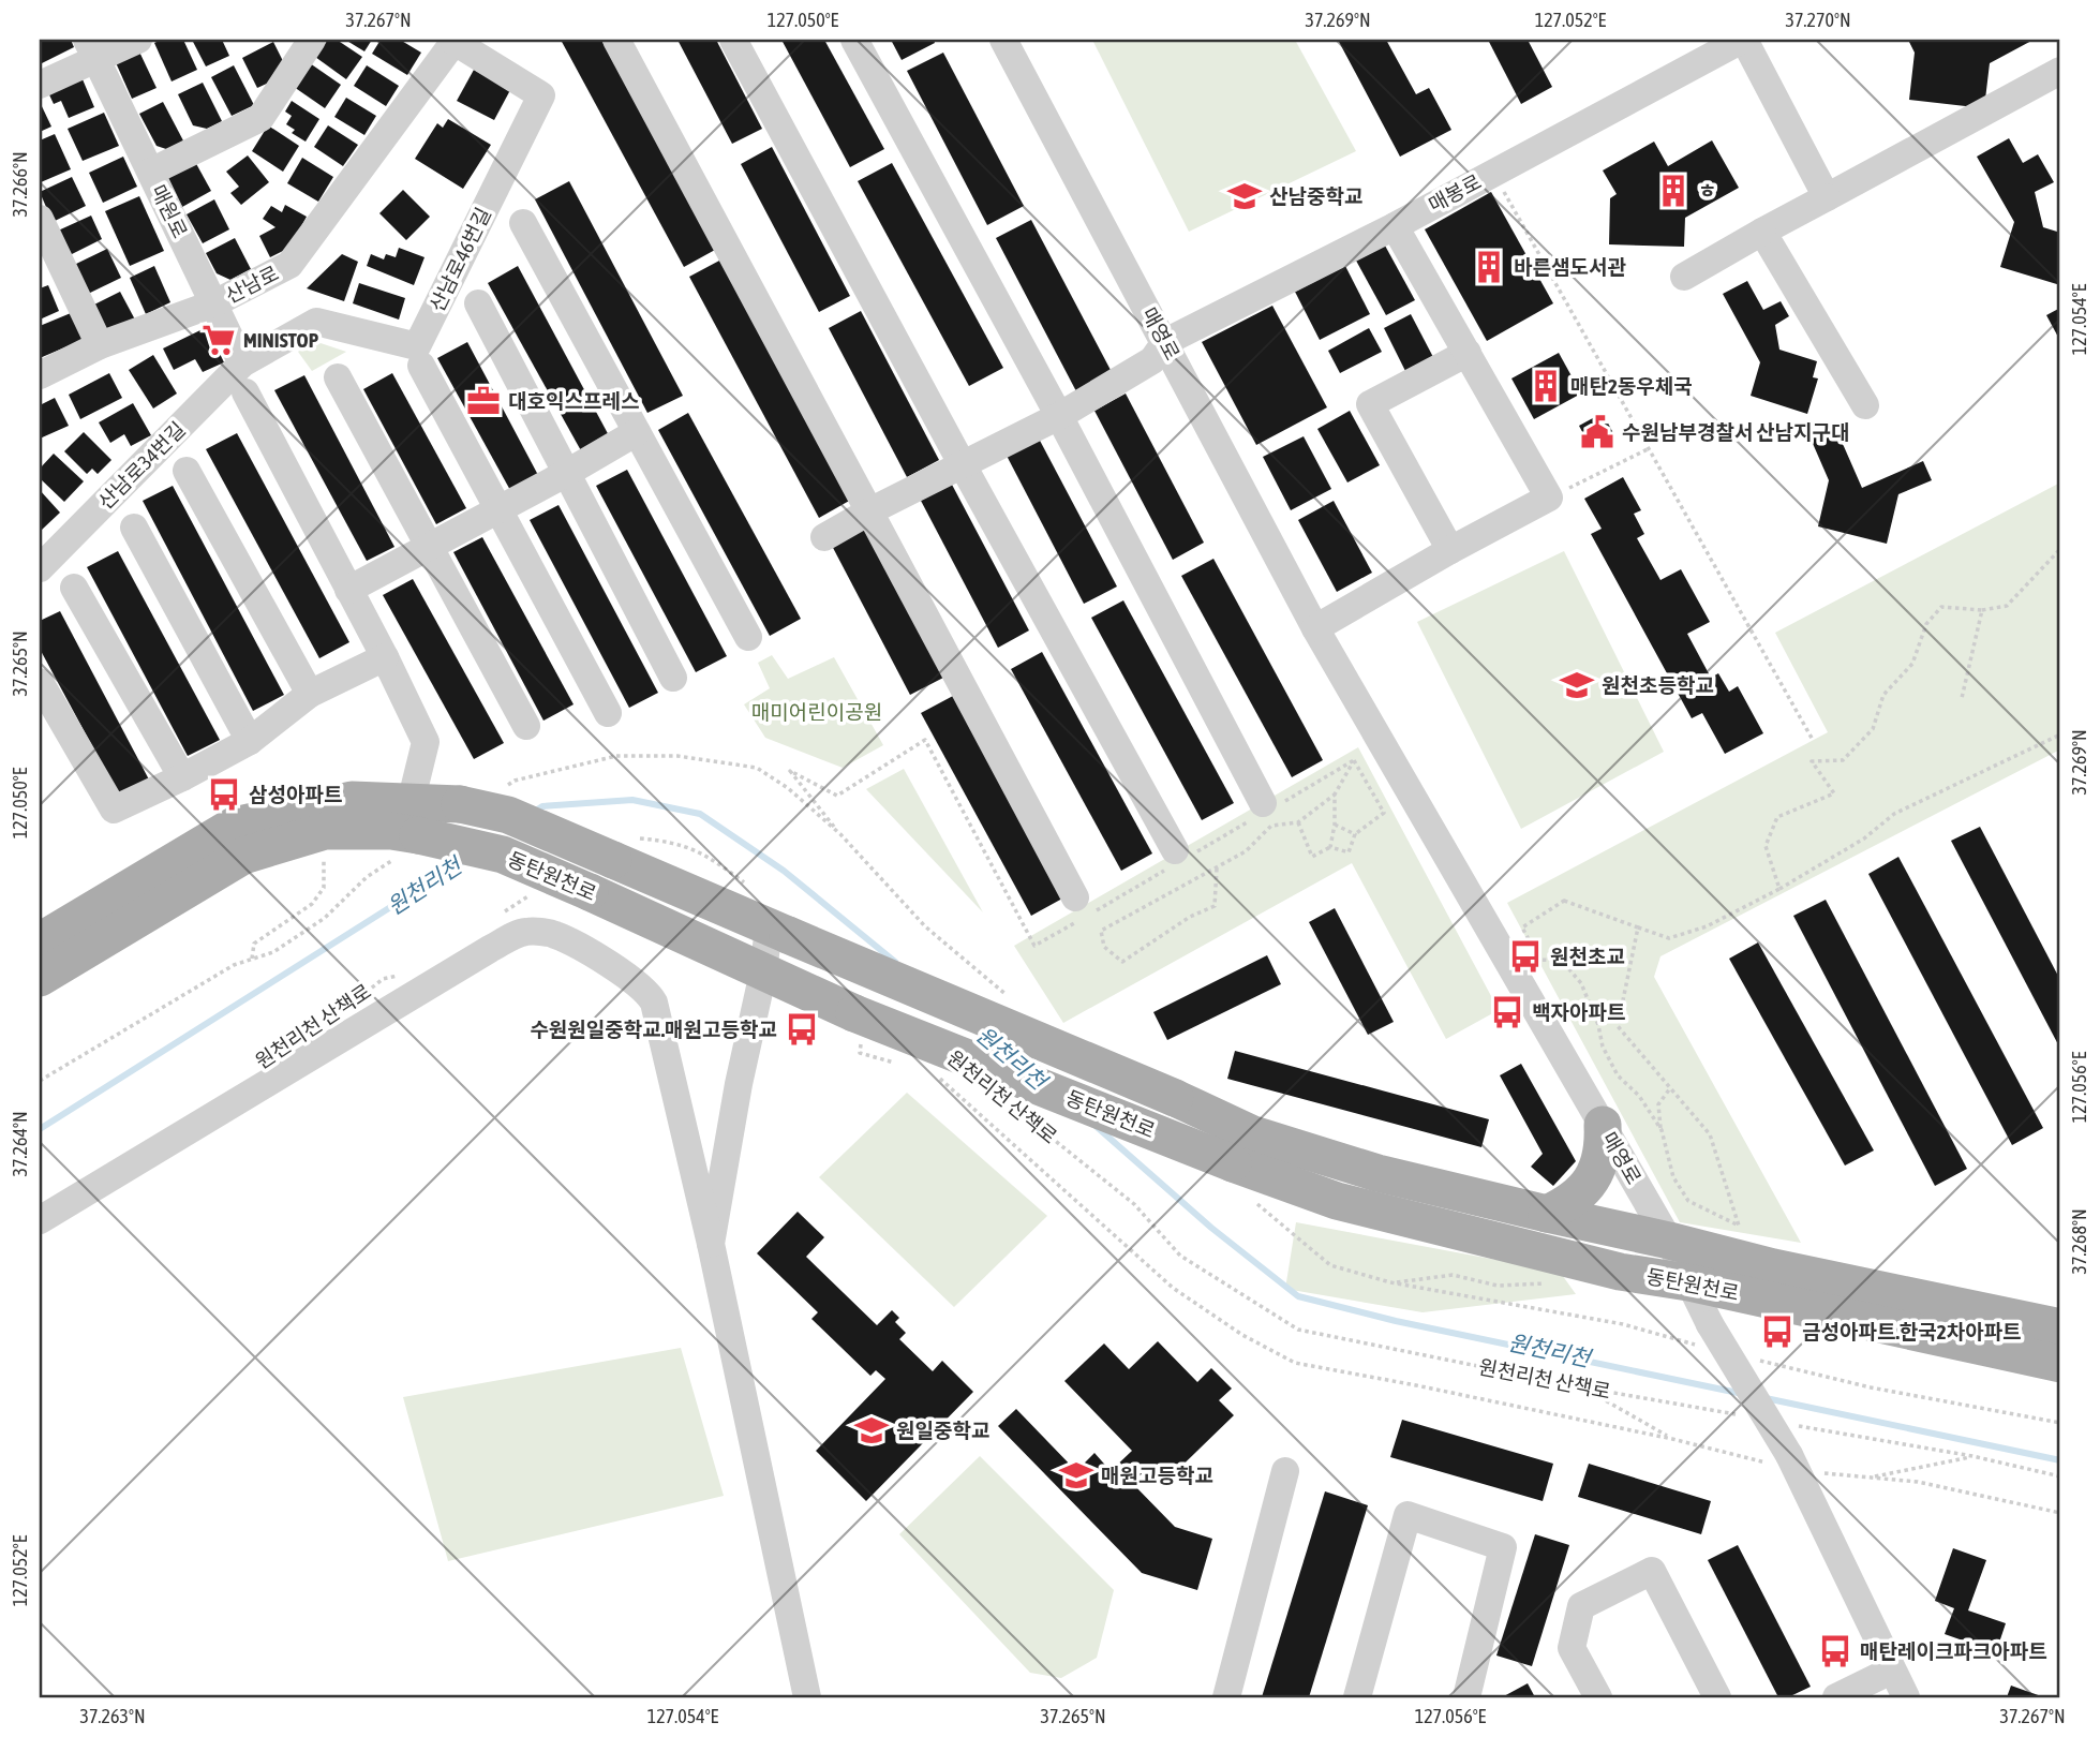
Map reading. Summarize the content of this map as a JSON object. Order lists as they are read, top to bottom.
{
  "streets": {
    "main road": ["동탄원천로"],
    "street": [
      "매봉로",
      "매원로",
      "산남로46번길",
      "산남로",
      "매영로",
      "산남로34번길"
    ],
    "path": ["원천리천 산책로"]
  },
  "crossings": [
    ["매봉로", "매영로"],
    ["매원로", "산남로46번길"],
    ["매원로", "산남로"],
    ["매원로", "산남로34번길"],
    ["산남로46번길", "산남로"],
    ["산남로46번길", "산남로34번길"],
    ["매영로", "동탄원천로"]
  ],
  "water": ["원천리천"],
  "parks": ["매미어린이공원"],
  "places": {
    "building": ["ㅎ", "바른샘도서관", "매탄2동우체국"],
    "school or university": [
      "산남중학교",
      "원천초등학교",
      "원일중학교",
      "매원고등학교"
    ],
    "supermarket": ["MINISTOP"],
    "office": ["대호익스프레스"],
    "public building": ["수원남부경찰서 산남지구대"],
    "bus stop": [
      "삼성아파트",
      "원천초교",
      "백자아파트",
      "수원원일중학교.매원고등학교",
      "금성아파트.한국2차아파트",
      "매탄레이크파크아파트"
    ]
  },
  "coordinates": [
    "37.267°N",
    "127.050°E",
    "37.269°N",
    "127.052°E",
    "37.270°N",
    "37.266°N",
    "127.054°E",
    "37.265°N",
    "127.056°E",
    "37.264°N",
    "37.268°N",
    "37.263°N"
  ]
}
